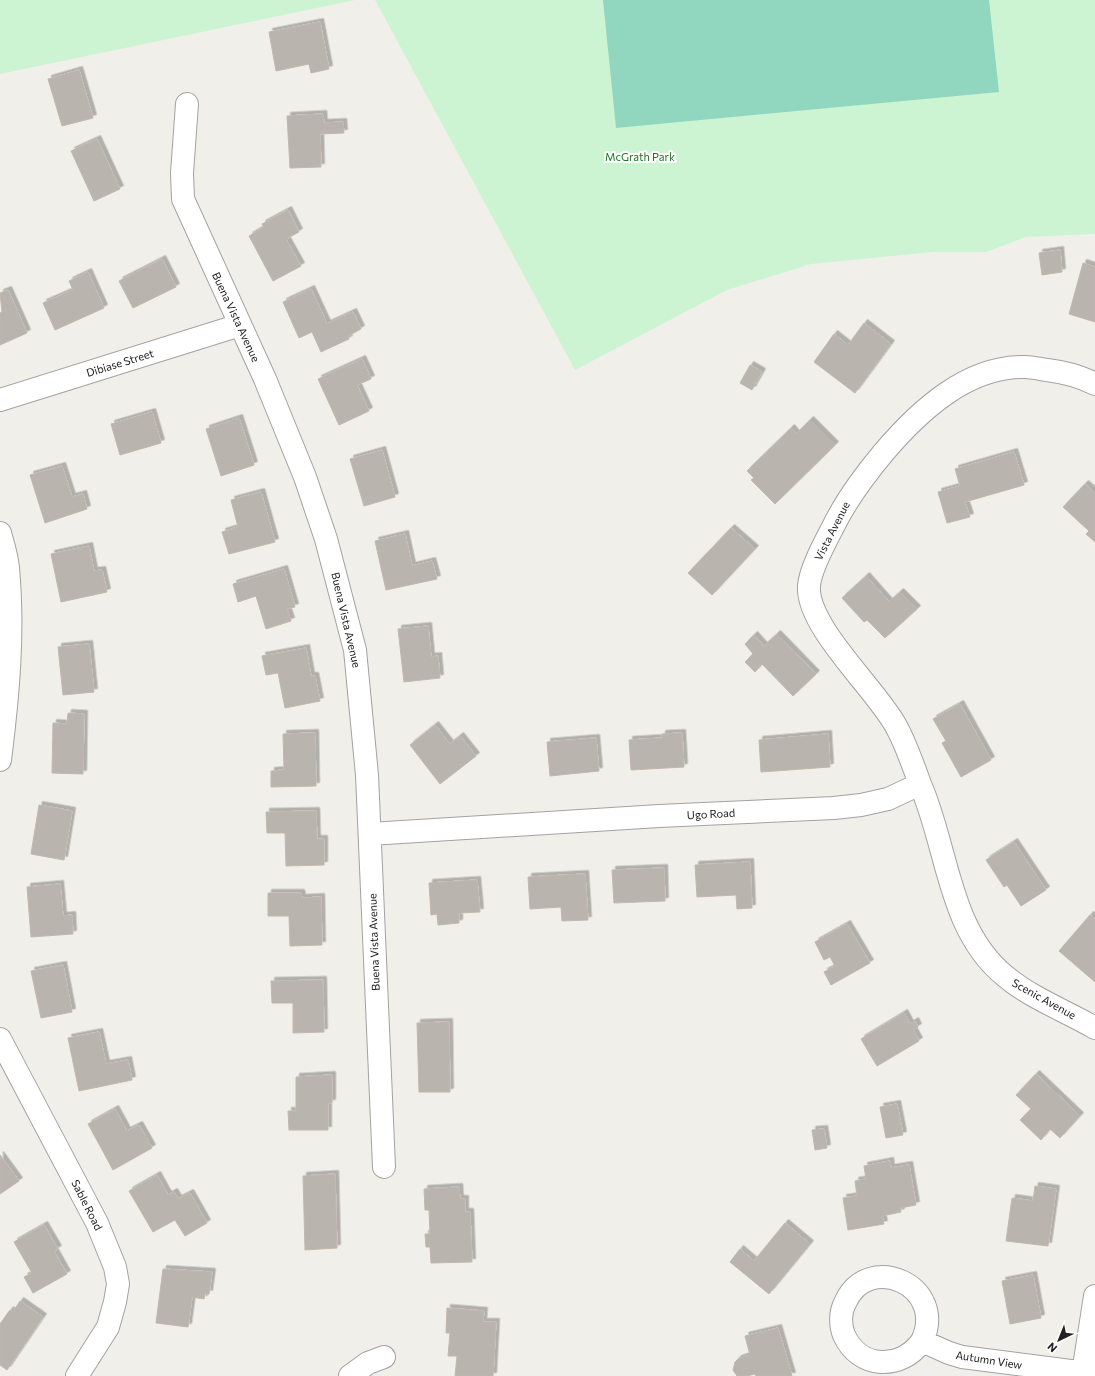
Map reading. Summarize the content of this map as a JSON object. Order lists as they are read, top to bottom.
{
  "streets": {
    "street": [
      "Buena Vista Avenue",
      "Dibiase Street",
      "Vista Avenue",
      "Ugo Road",
      "Scenic Avenue",
      "Sable Road",
      "Autumn View"
    ]
  },
  "crossings": [
    ["Buena Vista Avenue", "Dibiase Street"],
    ["Buena Vista Avenue", "Ugo Road"],
    ["Vista Avenue", "Ugo Road"],
    ["Vista Avenue", "Scenic Avenue"],
    ["Ugo Road", "Scenic Avenue"]
  ],
  "parks": ["McGrath Park"],
  "north": "bottom left"
}
